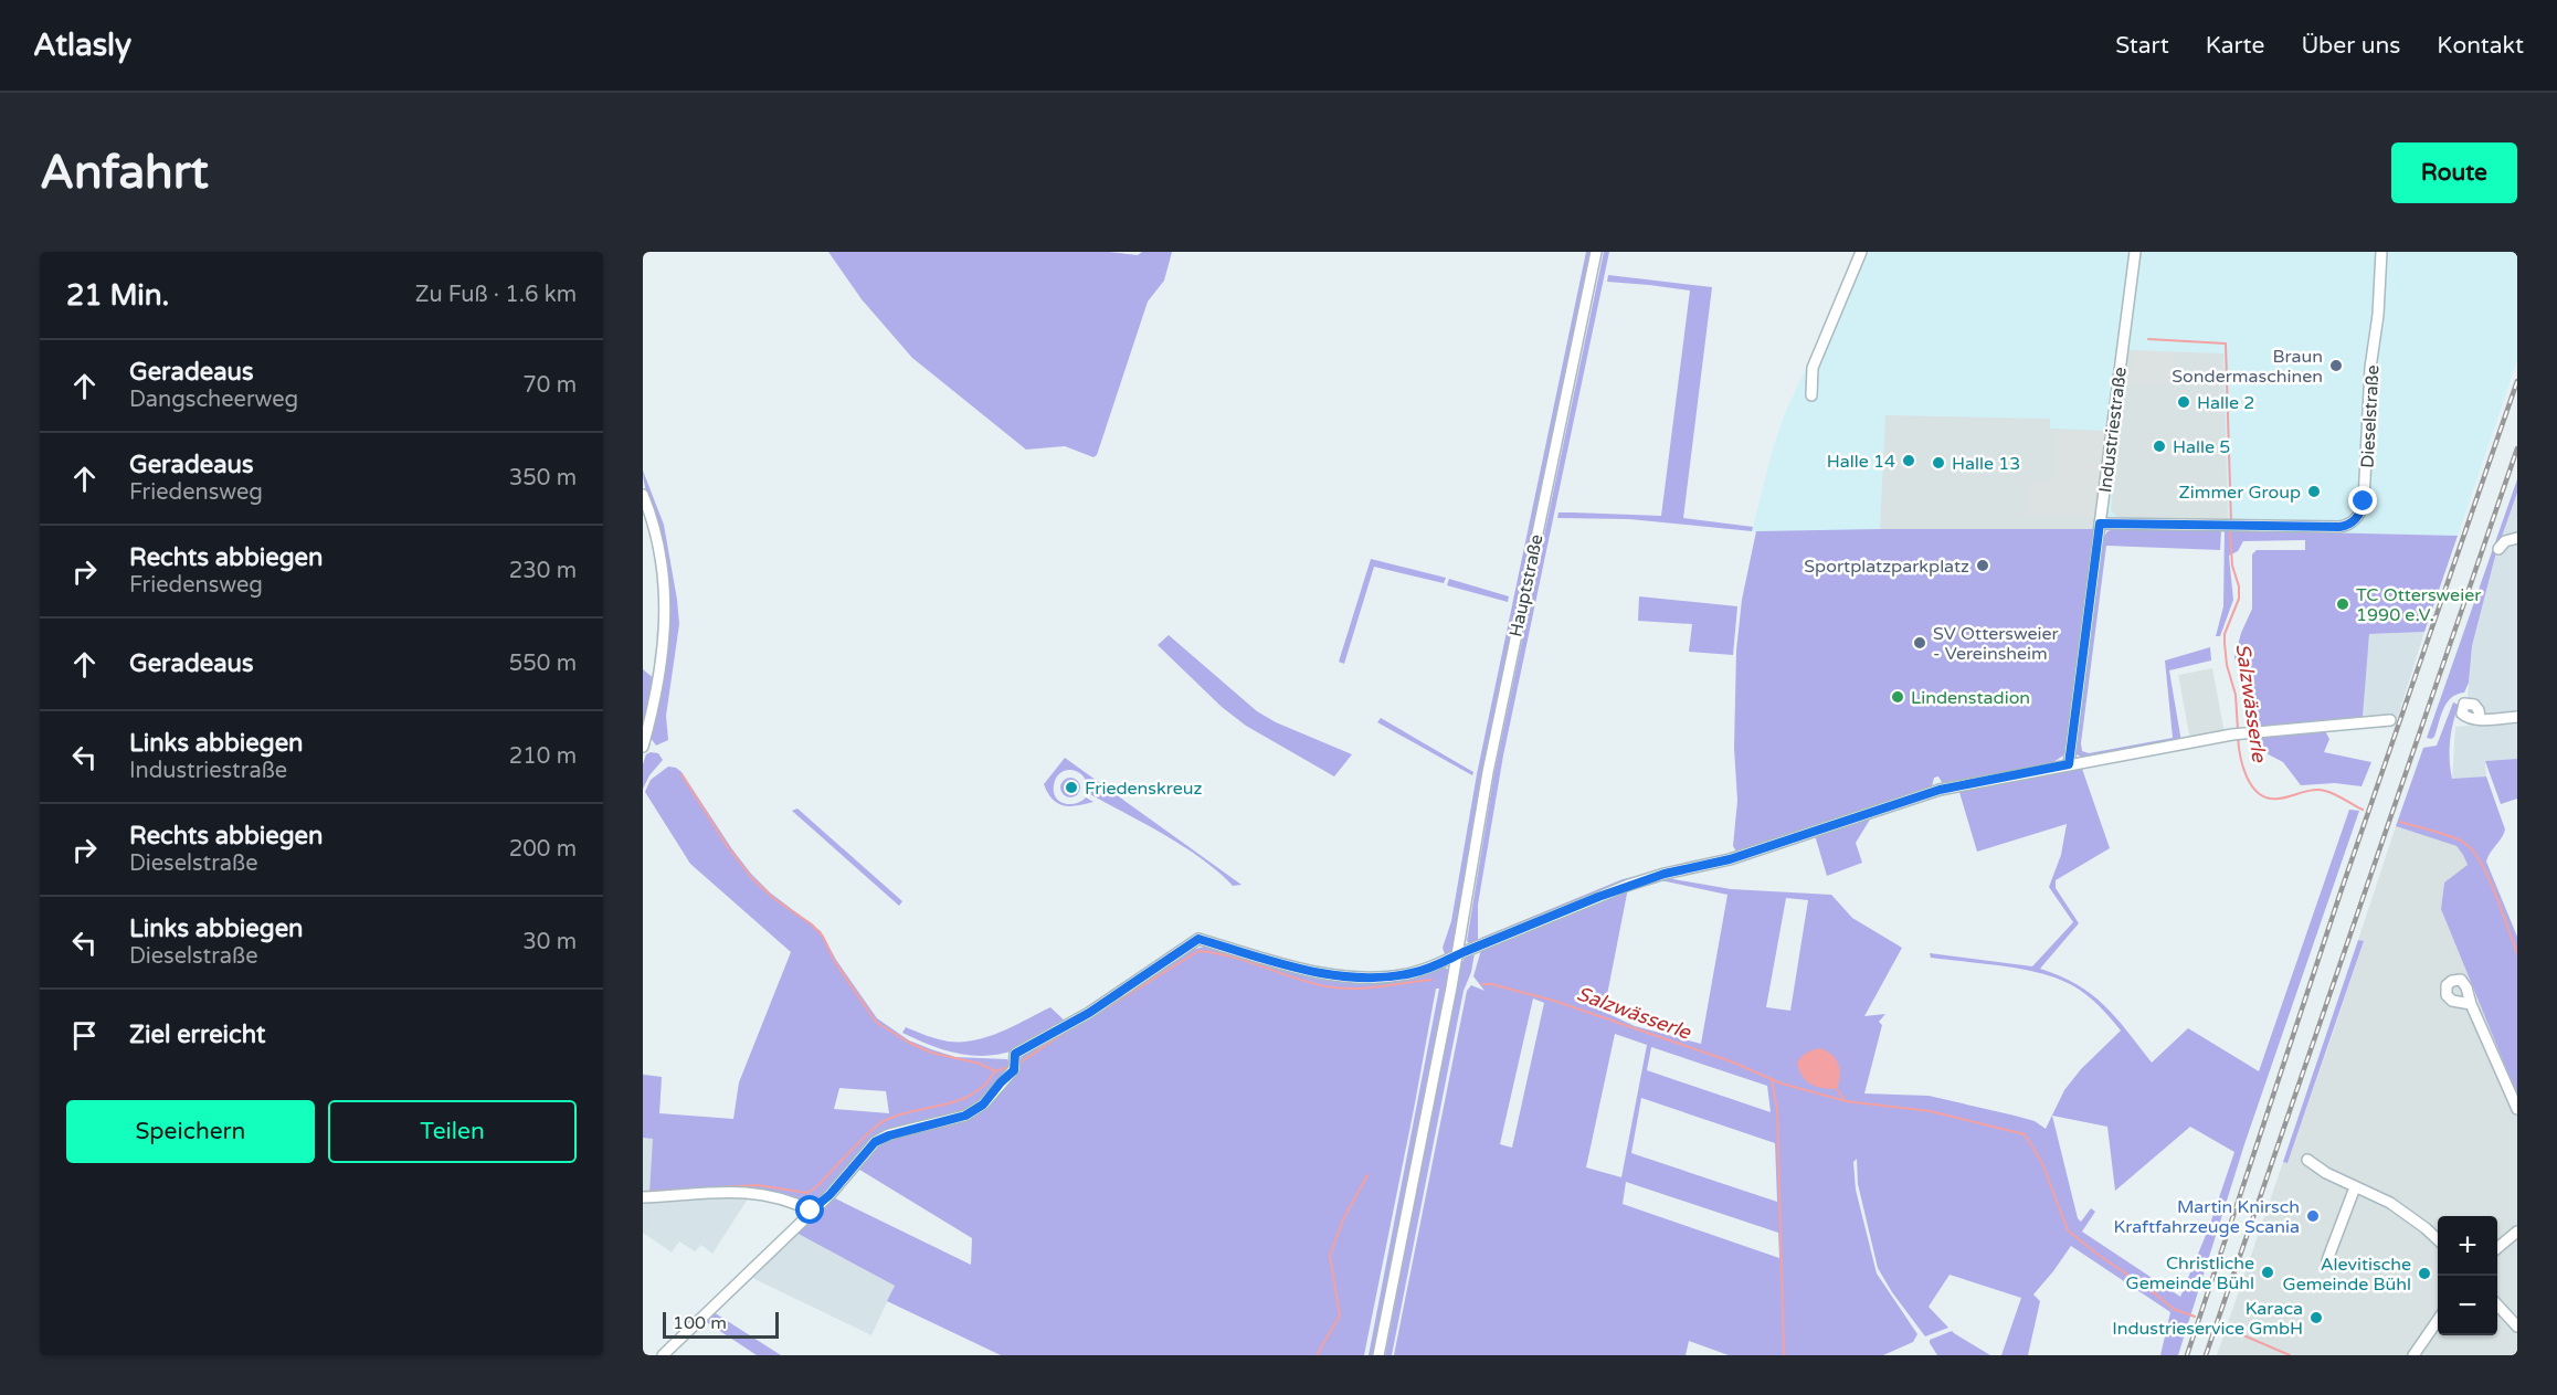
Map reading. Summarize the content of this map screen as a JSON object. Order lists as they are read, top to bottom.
{
  "streets": {
    "street": ["Dieselstraße", "Industriestraße", "Hauptstraße"]
  },
  "crossings": [
    ["Dieselstraße", "Industriestraße"]
  ],
  "water": ["Salzwässerle"],
  "places": [
    "Braun Sondermaschinen",
    "Halle 2",
    "Halle 5",
    "Halle 14",
    "Halle 13",
    "Zimmer Group",
    "Sportplatzparkplatz",
    "TC Ottersweier 1990 e.V.",
    "SV Ottersweier - Vereinsheim",
    "Lindenstadion",
    "Friedenskreuz",
    "Martin Knirsch Kraftfahrzeuge Scania",
    "Christliche Gemeinde Bühl",
    "Alevitische Gemeinde Bühl",
    "Karaca Industrieservice GmbH"
  ],
  "scale_bar": "100 m",
  "page": {
    "header": "Atlasly",
    "nav": [
      "Start",
      "Karte",
      "Über uns",
      "Kontakt"
    ],
    "buttons": [
      "Route",
      ["Speichern", "Teilen"]
    ],
    "title": "Anfahrt",
    "heading": ["21 Min.", "Zu Fuß · 1.6 km"],
    "list": [
      ["Geradeaus", "Dangscheerweg", "70 m"],
      ["Geradeaus", "Friedensweg", "350 m"],
      ["Rechts abbiegen", "Friedensweg", "230 m"],
      ["Geradeaus", "550 m"],
      ["Links abbiegen", "Industriestraße", "210 m"],
      ["Rechts abbiegen", "Dieselstraße", "200 m"],
      ["Links abbiegen", "Dieselstraße", "30 m"],
      "Ziel erreicht"
    ],
    "map_buttons": ["+", "−"],
    "scale": "100 m"
  }
}
